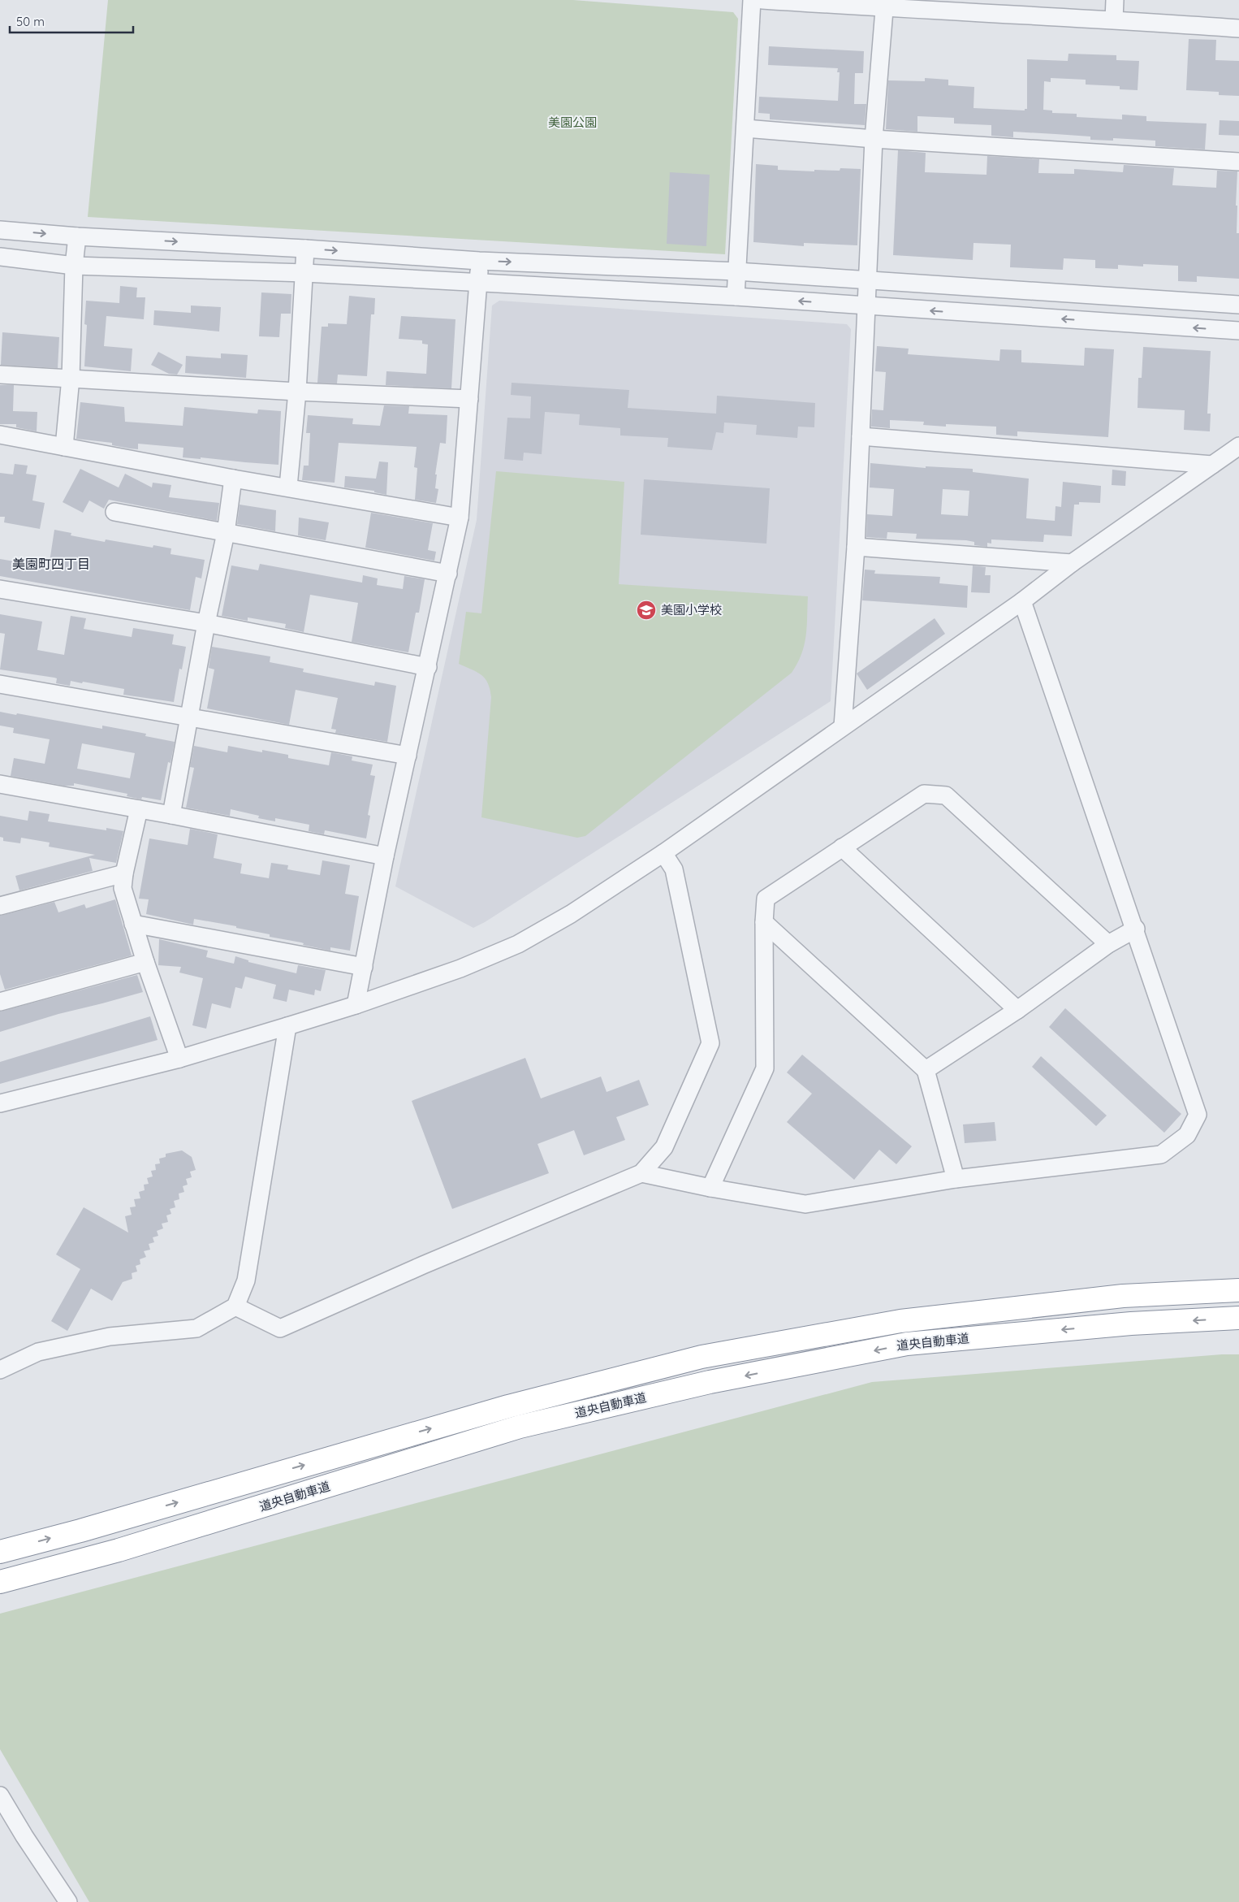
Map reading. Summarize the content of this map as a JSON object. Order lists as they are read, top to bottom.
{
  "streets": {
    "highway": ["道央自動車道"]
  },
  "districts": ["美園町四丁目"],
  "parks": ["美園公園"],
  "places": {
    "school or university": ["美園小学校"]
  },
  "scale_bar": "50 m"
}
